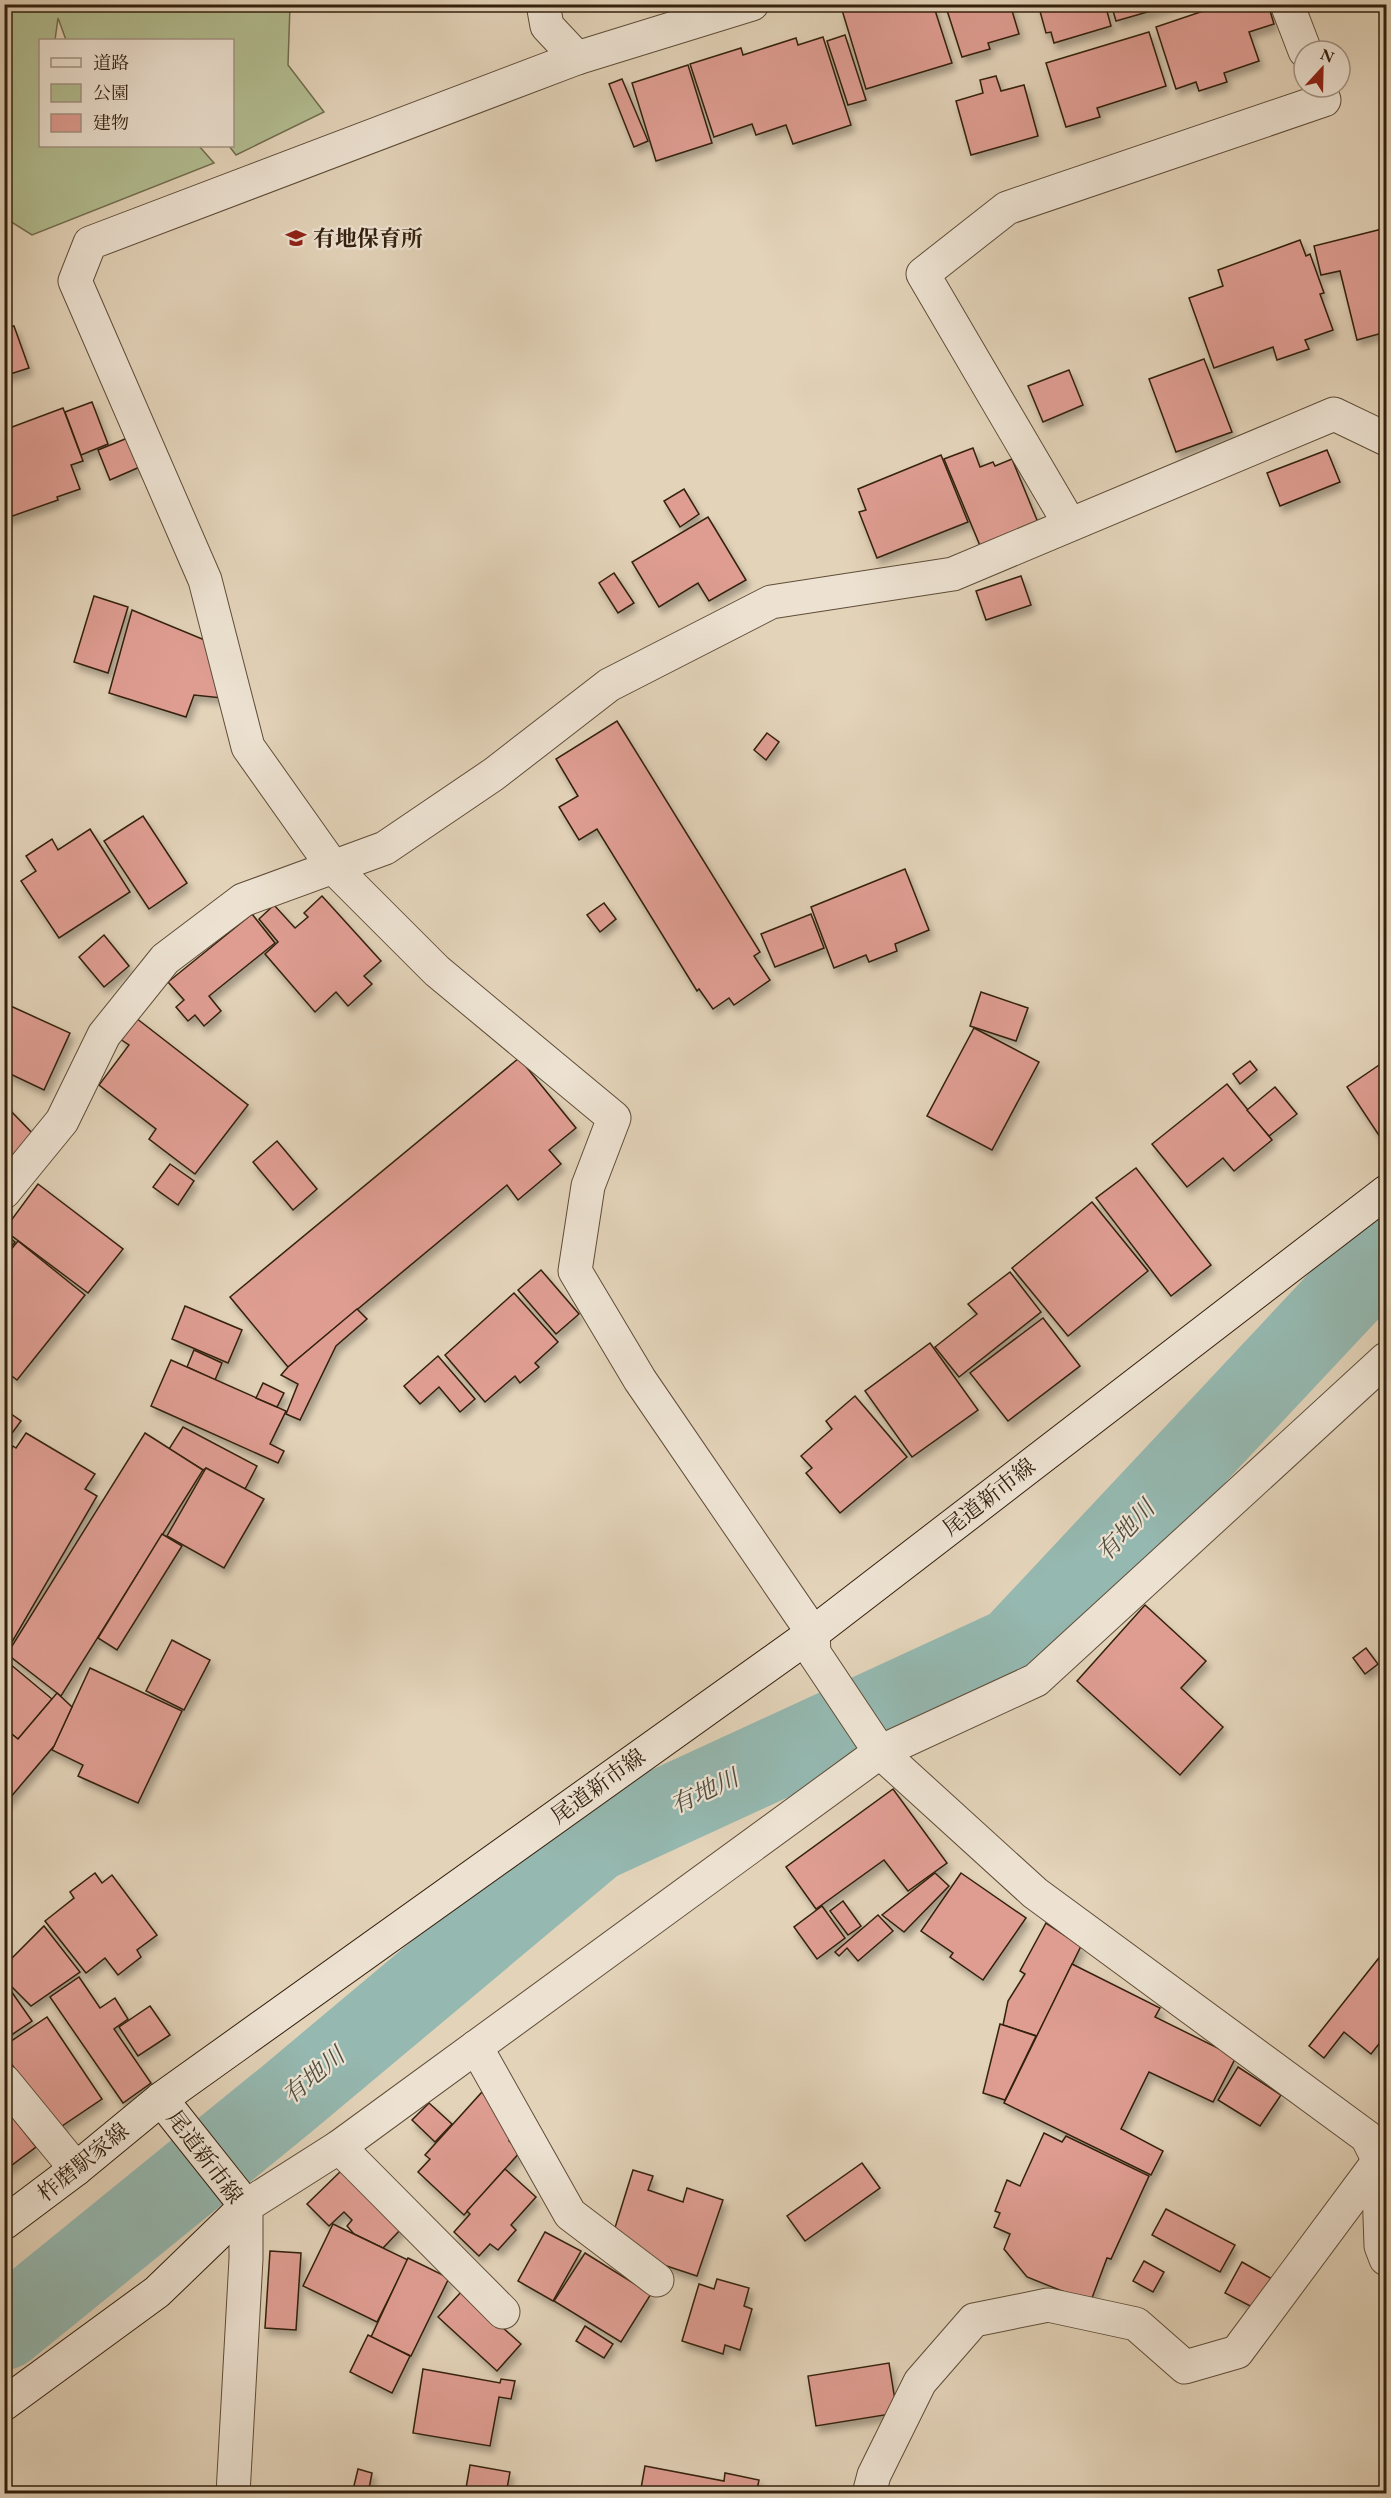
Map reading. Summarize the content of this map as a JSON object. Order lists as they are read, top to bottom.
{
  "streets": {
    "street": ["尾道新市線", "柞磨駅家線"]
  },
  "crossings": [
    ["尾道新市線", "柞磨駅家線"]
  ],
  "water": ["有地川"],
  "places": {
    "school or university": ["有地保育所"]
  },
  "legend": ["道路", "公園", "建物"],
  "north": "top"
}
